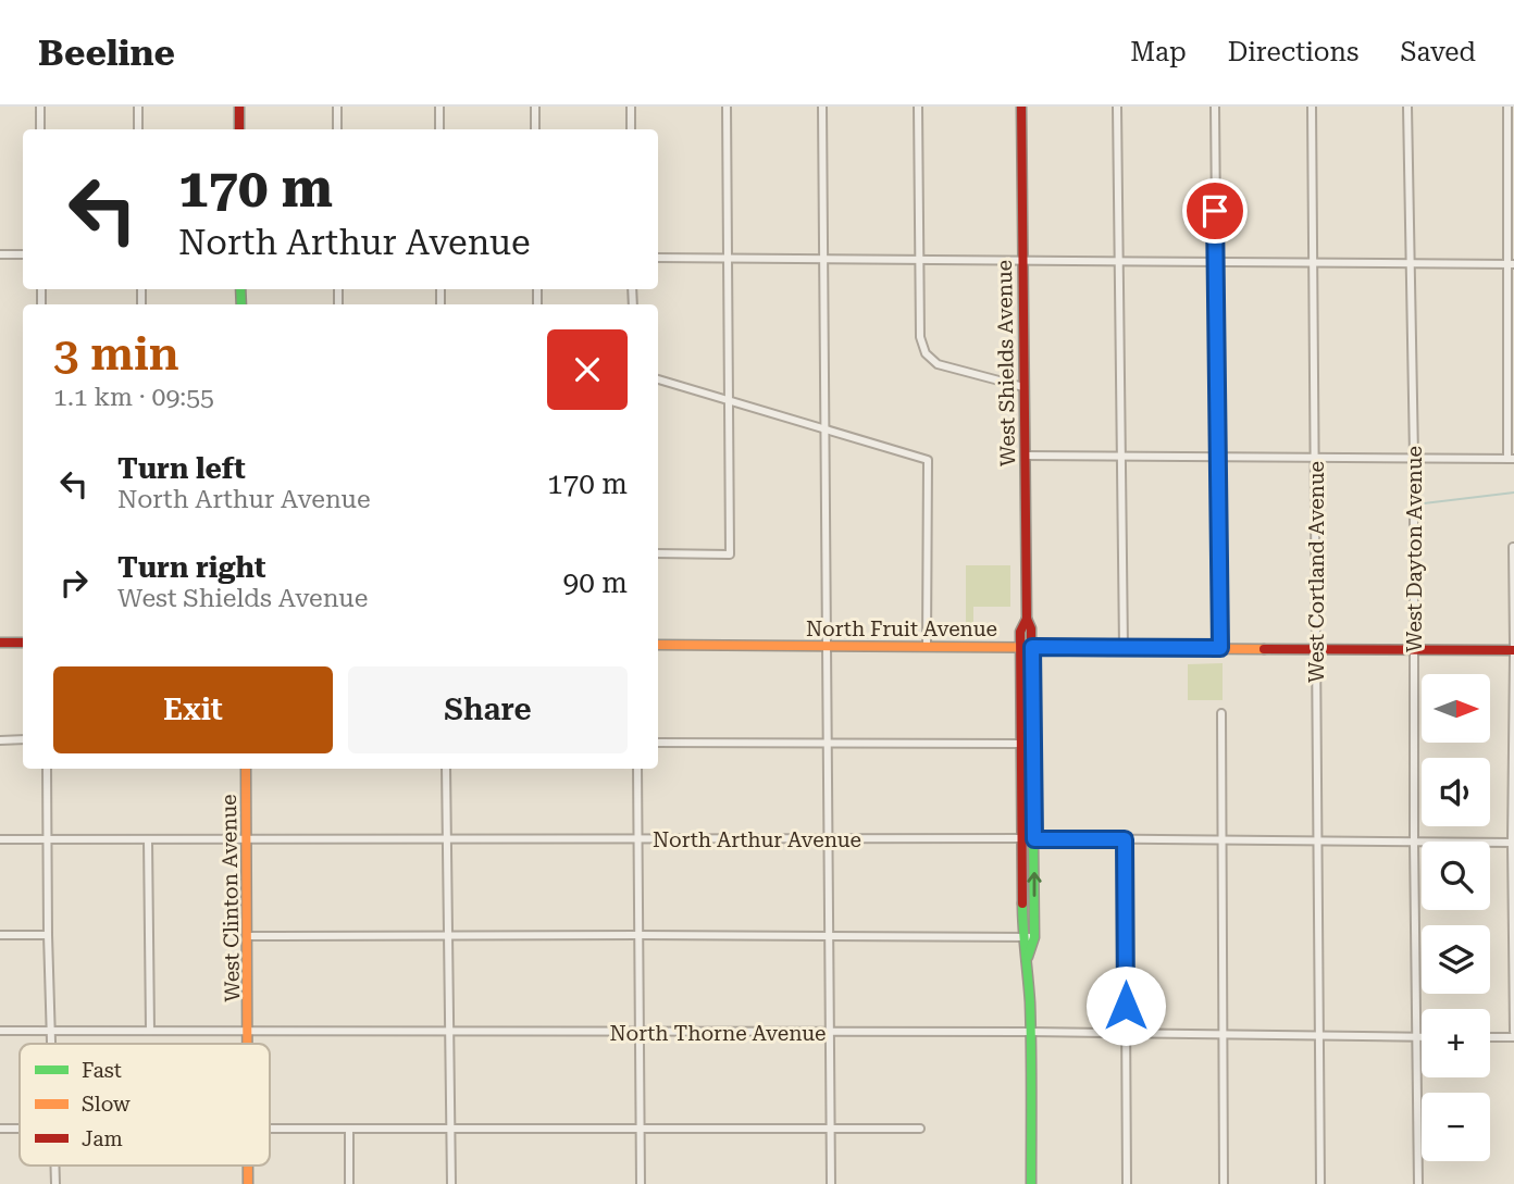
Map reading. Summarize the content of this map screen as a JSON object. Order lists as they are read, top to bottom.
{
  "streets": {
    "main road": ["West Shields Avenue", "North Fruit Avenue", "West Clinton Avenue"],
    "street": [
      "West Dayton Avenue",
      "West Cortland Avenue",
      "North Arthur Avenue",
      "North Thorne Avenue"
    ]
  },
  "crossings": [
    ["West Shields Avenue", "North Fruit Avenue"],
    ["West Shields Avenue", "North Arthur Avenue"],
    ["West Shields Avenue", "North Thorne Avenue"],
    ["West Dayton Avenue", "North Fruit Avenue"],
    ["West Dayton Avenue", "North Arthur Avenue"],
    ["West Dayton Avenue", "North Thorne Avenue"],
    ["West Cortland Avenue", "North Fruit Avenue"],
    ["West Cortland Avenue", "North Arthur Avenue"],
    ["West Cortland Avenue", "North Thorne Avenue"],
    ["North Arthur Avenue", "West Clinton Avenue"],
    ["West Clinton Avenue", "North Thorne Avenue"]
  ],
  "legend": ["Fast", "Slow", "Jam"],
  "north": "right",
  "page": {
    "header": "Beeline",
    "nav": ["Map", "Directions", "Saved"],
    "turn": ["170 m", "North Arthur Avenue"],
    "heading": ["3 min", "1.1 km · 09:55"],
    "list": [
      {
        "name": "Turn left",
        "note": "North Arthur Avenue",
        "value": "170 m"
      },
      {
        "name": "Turn right",
        "note": "West Shields Avenue",
        "value": "90 m"
      }
    ],
    "buttons": ["Exit", "Share"],
    "map_buttons": ["+", "−"]
  }
}
